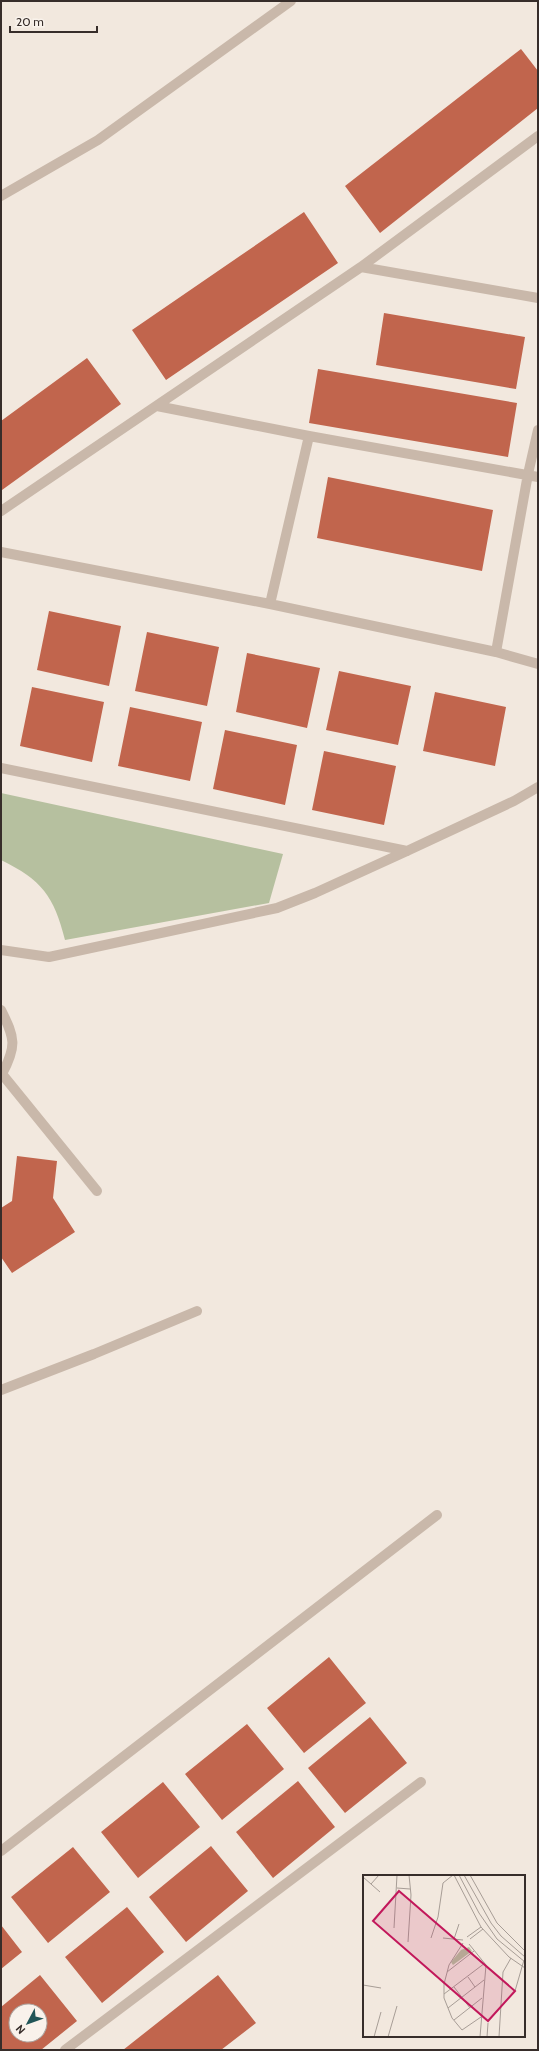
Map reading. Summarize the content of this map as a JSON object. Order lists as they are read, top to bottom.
{
  "scale_bar": "20 m",
  "north": "bottom left"
}
